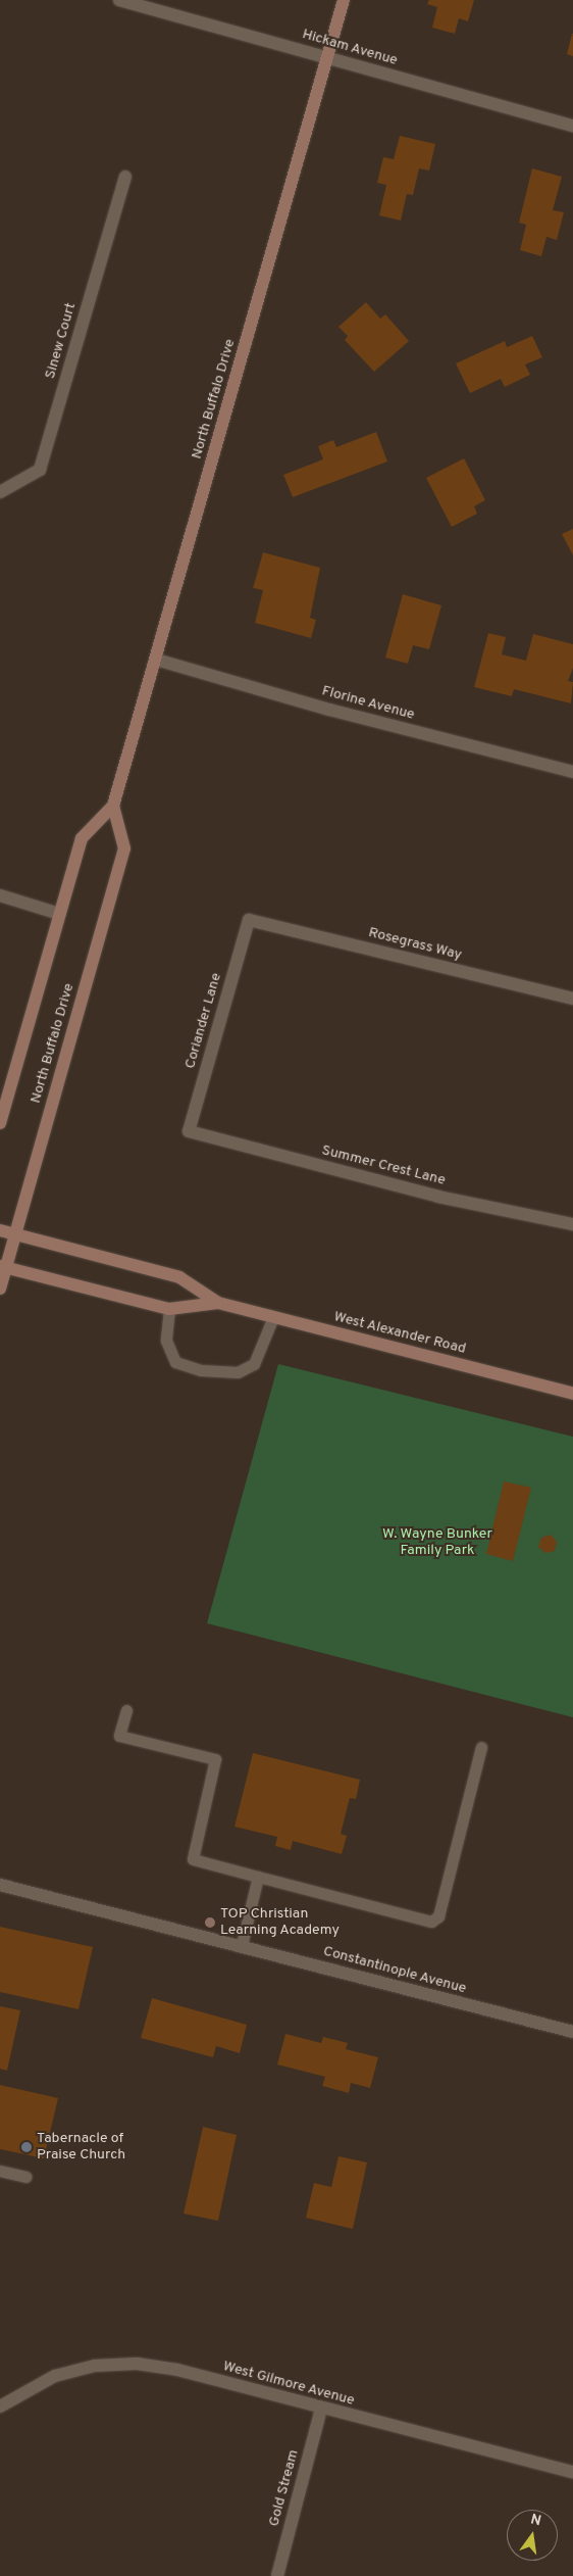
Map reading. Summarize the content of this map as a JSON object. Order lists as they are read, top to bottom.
{
  "streets": {
    "main road": ["North Buffalo Drive", "West Alexander Road"],
    "street": [
      "Hickam Avenue",
      "Sinew Court",
      "Florine Avenue",
      "Rosegrass Way",
      "Coriander Lane",
      "Summer Crest Lane",
      "Constantinople Avenue",
      "West Gilmore Avenue",
      "Gold Stream"
    ]
  },
  "crossings": [
    ["Hickam Avenue", "North Buffalo Drive"],
    ["North Buffalo Drive", "Florine Avenue"],
    ["North Buffalo Drive", "West Alexander Road"],
    ["Rosegrass Way", "Coriander Lane"],
    ["Coriander Lane", "Summer Crest Lane"],
    ["West Gilmore Avenue", "Gold Stream"]
  ],
  "parks": ["W. Wayne Bunker Family Park"],
  "places": ["TOP Christian Learning Academy", "Tabernacle of Praise Church"],
  "north": "top"
}
